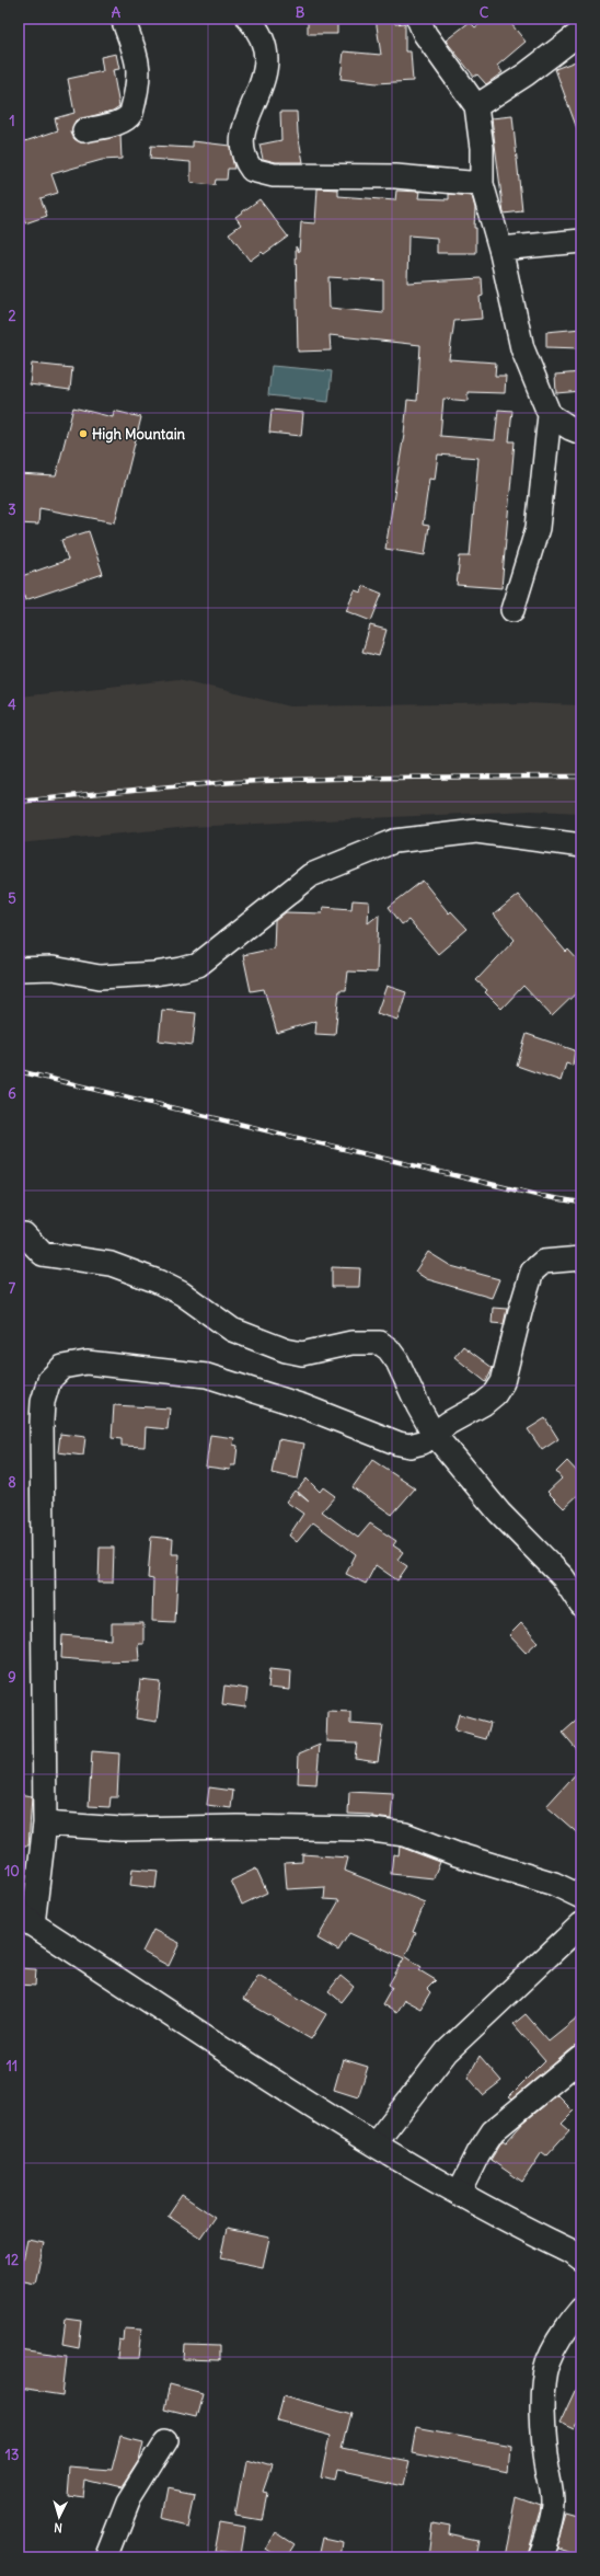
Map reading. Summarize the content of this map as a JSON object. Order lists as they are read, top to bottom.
{
  "places": ["High Mountain"],
  "north": "bottom",
  "grid": {
    "columns": ["A", "B", "C"],
    "rows": [
      "1",
      "2",
      "3",
      "4",
      "5",
      "6",
      "7",
      "8",
      "9",
      "10",
      "11",
      "12",
      "13"
    ]
  }
}
